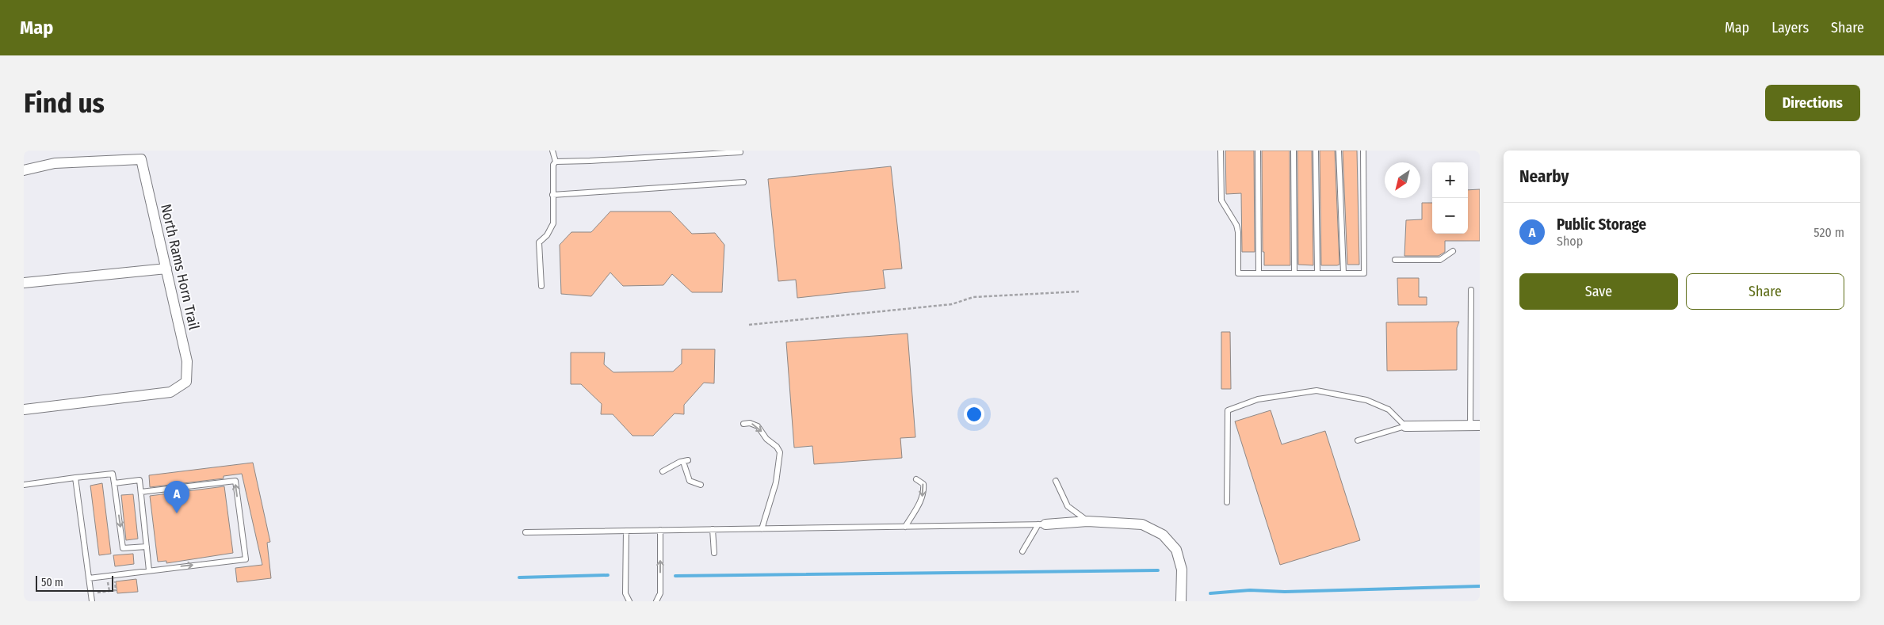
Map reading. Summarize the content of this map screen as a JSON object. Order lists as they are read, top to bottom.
{
  "streets": {
    "street": ["North Rams Horn Trail"]
  },
  "scale_bar": "50 m",
  "north": "bottom left",
  "page": {
    "header": "Map",
    "nav": ["Map", "Layers", "Share"],
    "buttons": [
      "Directions",
      ["Save", "Share"]
    ],
    "title": "Find us",
    "heading": "Nearby",
    "map_buttons": ["+", "−"],
    "list": [
      {
        "mark": "A",
        "name": "Public Storage",
        "note": "Shop",
        "value": "520 m"
      }
    ],
    "pins": "A",
    "scale": "50 m"
  }
}
